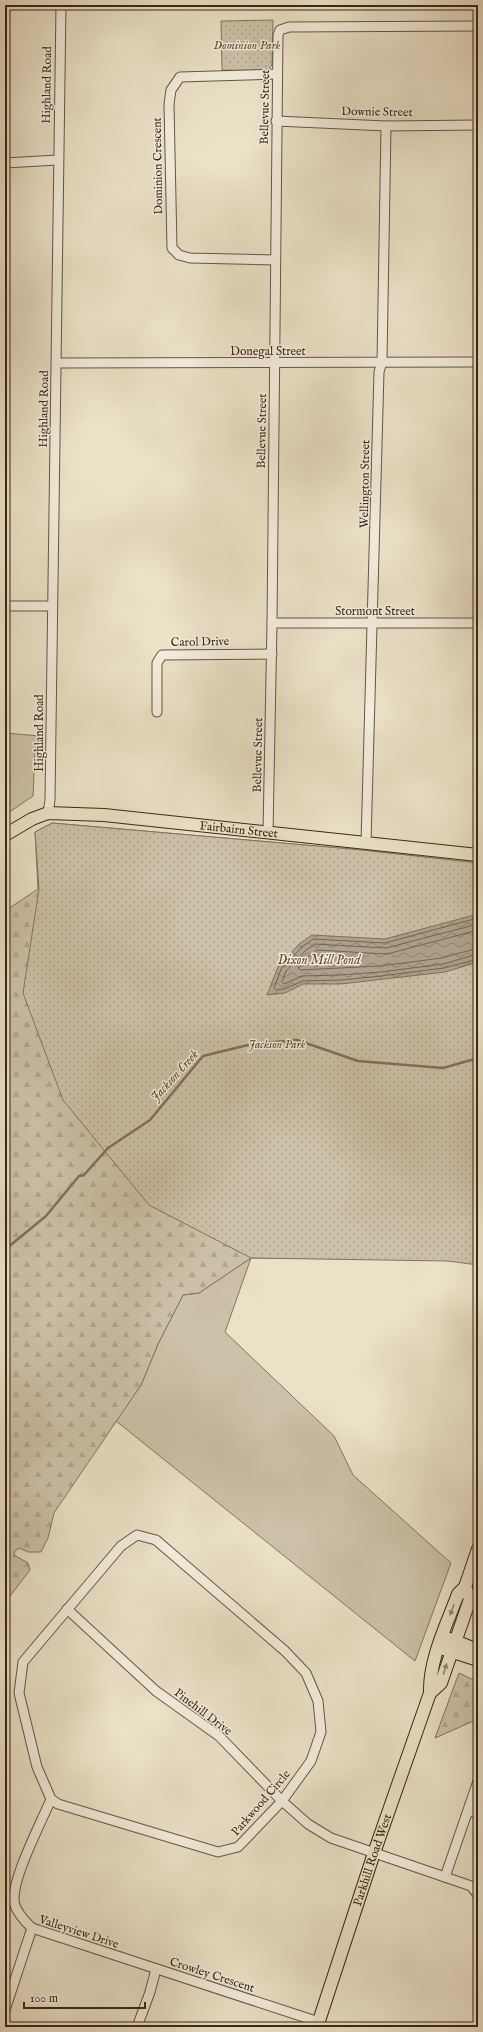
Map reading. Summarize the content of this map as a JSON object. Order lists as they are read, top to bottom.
{
  "streets": {
    "main road": ["Fairbairn Street", "Parkhill Road West"],
    "street": [
      "Highland Road",
      "Bellevue Street",
      "Downie Street",
      "Dominion Crescent",
      "Donegal Street",
      "Wellington Street",
      "Stormont Street",
      "Carol Drive",
      "Pinehill Drive",
      "Parkwood Circle",
      "Valleyview Drive",
      "Crowley Crescent"
    ]
  },
  "crossings": [
    ["Highland Road", "Donegal Street"],
    ["Highland Road", "Fairbairn Street"],
    ["Bellevue Street", "Downie Street"],
    ["Bellevue Street", "Dominion Crescent"],
    ["Bellevue Street", "Donegal Street"],
    ["Bellevue Street", "Stormont Street"],
    ["Bellevue Street", "Carol Drive"],
    ["Bellevue Street", "Fairbairn Street"],
    ["Downie Street", "Wellington Street"],
    ["Donegal Street", "Wellington Street"],
    ["Wellington Street", "Stormont Street"],
    ["Wellington Street", "Fairbairn Street"],
    ["Pinehill Drive", "Parkwood Circle"],
    ["Pinehill Drive", "Parkhill Road West"],
    ["Parkhill Road West", "Crowley Crescent"],
    ["Valleyview Drive", "Crowley Crescent"]
  ],
  "water": ["Dixon Mill Pond", "Jackson Creek"],
  "parks": ["Dominion Park", "Jackson Park"],
  "scale_bar": "100 m"
}
